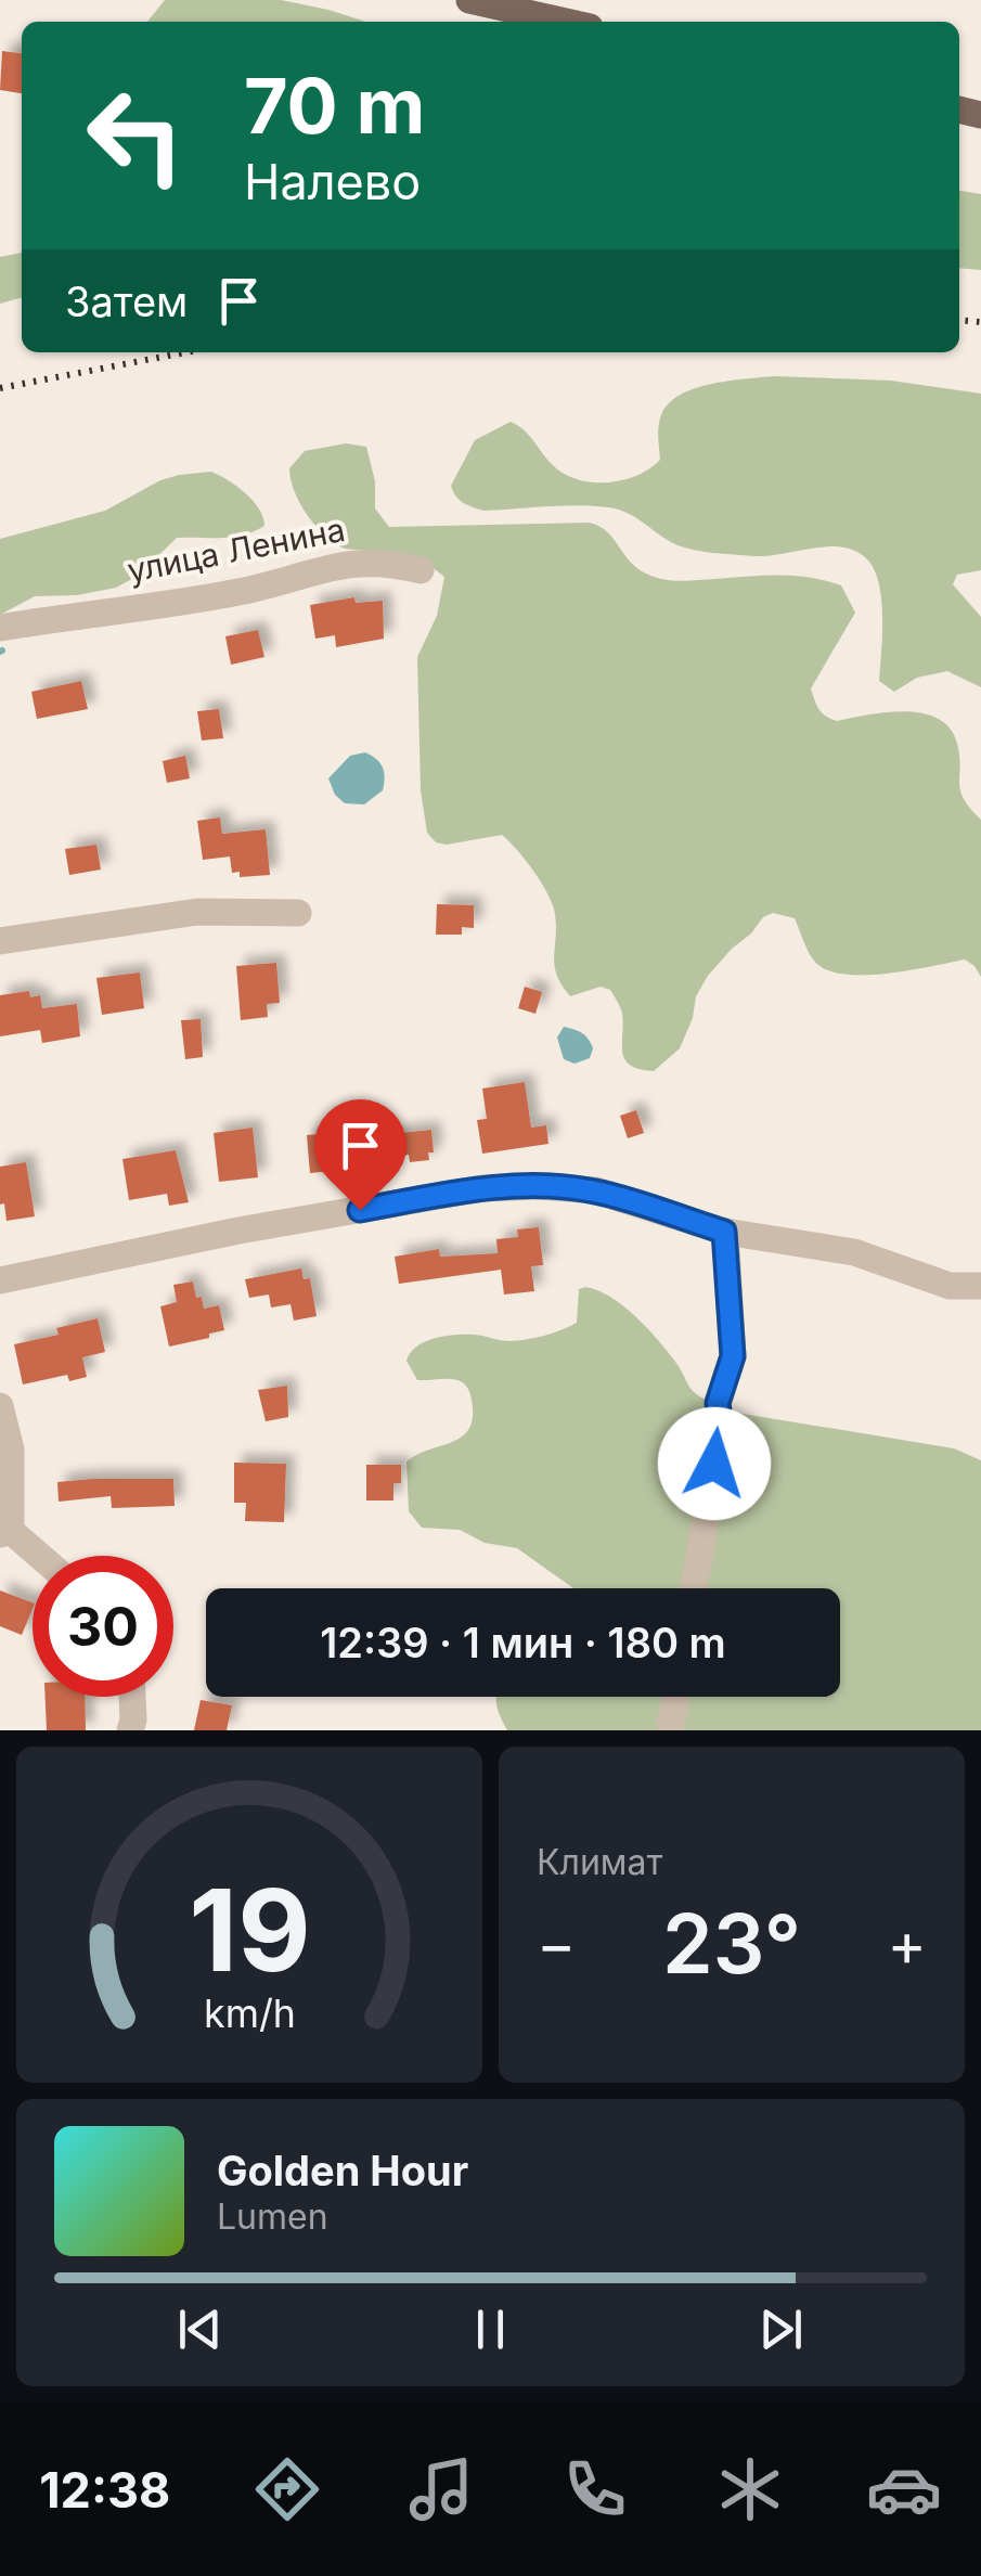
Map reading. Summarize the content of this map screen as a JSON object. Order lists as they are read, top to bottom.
{
  "streets": {
    "street": ["улица Ленина"]
  },
  "page": {
    "turn": ["70 m", "Налево"],
    "then": "Затем",
    "limit": "30",
    "trip": "12:39 · 1 мин · 180 m",
    "tile": "Климат",
    "heat": ["−", "23°", "+"],
    "song": ["Golden Hour", "Lumen"],
    "tabs": "12:38",
    "gauge": ["19", "km/h"]
  }
}
